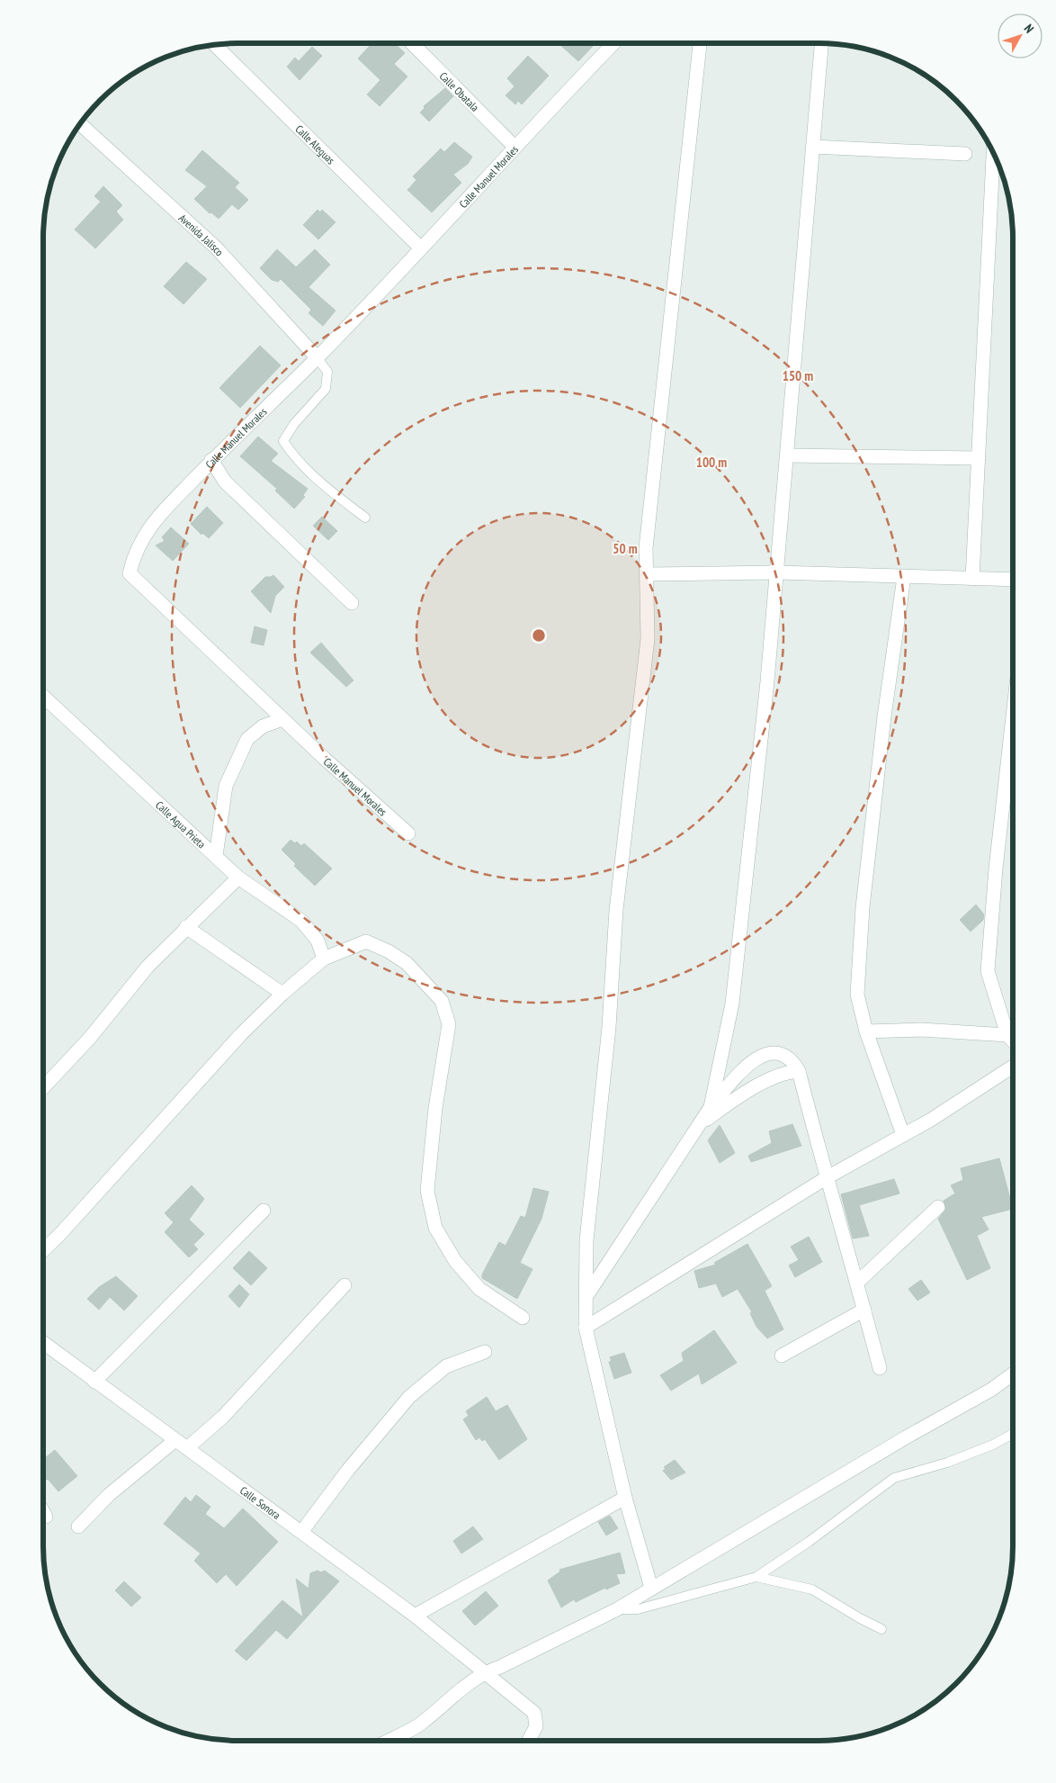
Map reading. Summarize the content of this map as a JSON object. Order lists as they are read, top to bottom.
{
  "streets": {
    "street": [
      "Calle Obatala",
      "Calle Aleguas",
      "Calle Manuel Morales",
      "Avenida Jalisco",
      "Calle Agua Prieta",
      "Calle Sonora"
    ]
  },
  "crossings": [
    ["Calle Obatala", "Calle Manuel Morales"],
    ["Calle Aleguas", "Calle Manuel Morales"],
    ["Calle Manuel Morales", "Avenida Jalisco"]
  ],
  "north": "top right",
  "rings": ["150 m", "100 m", "50 m"]
}
